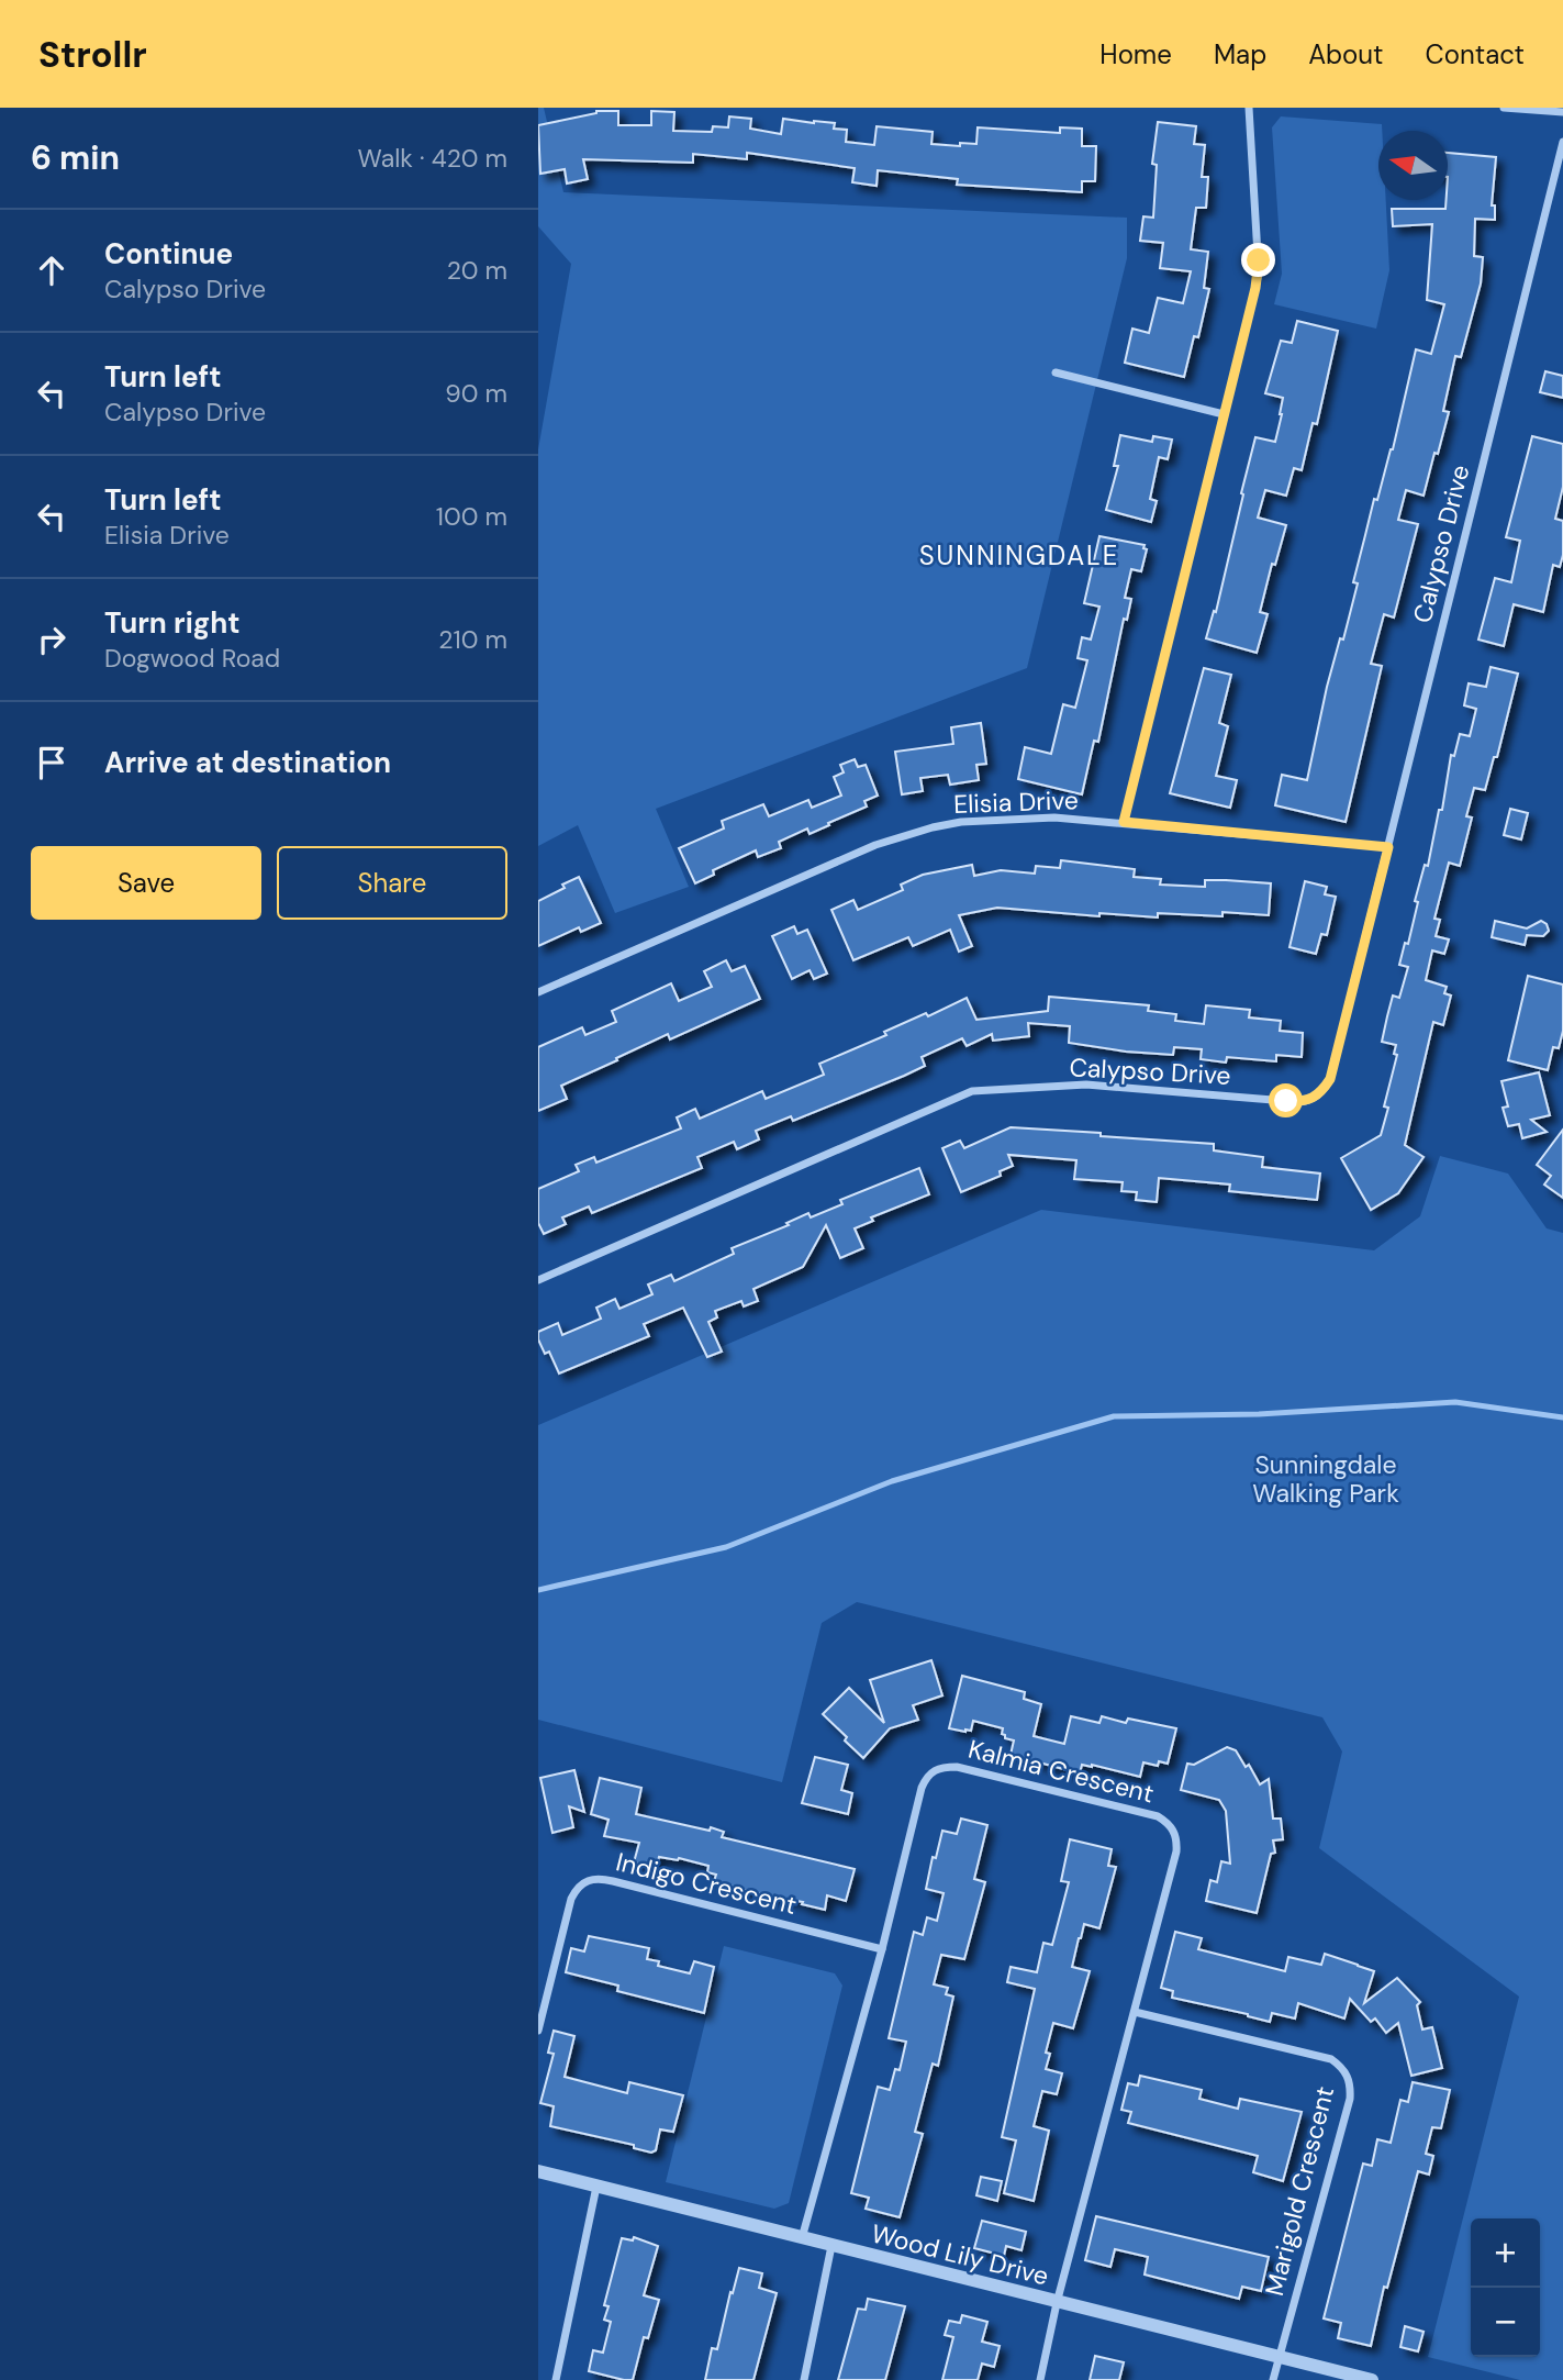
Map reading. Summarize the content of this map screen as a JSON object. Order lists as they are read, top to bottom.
{
  "streets": {
    "street": [
      "Calypso Drive",
      "Elisia Drive",
      "Kalmia Crescent",
      "Indigo Crescent",
      "Marigold Crescent",
      "Wood Lily Drive"
    ]
  },
  "crossings": [
    ["Calypso Drive", "Elisia Drive"],
    ["Kalmia Crescent", "Indigo Crescent"],
    ["Kalmia Crescent", "Marigold Crescent"],
    ["Kalmia Crescent", "Wood Lily Drive"],
    ["Marigold Crescent", "Wood Lily Drive"]
  ],
  "districts": ["SUNNINGDALE"],
  "parks": ["Sunningdale Walking Park"],
  "north": "left",
  "page": {
    "header": "Strollr",
    "nav": [
      "Home",
      "Map",
      "About",
      "Contact"
    ],
    "heading": ["6 min", "Walk · 420 m"],
    "list": [
      ["Continue", "Calypso Drive", "20 m"],
      ["Turn left", "Calypso Drive", "90 m"],
      ["Turn left", "Elisia Drive", "100 m"],
      ["Turn right", "Dogwood Road", "210 m"],
      "Arrive at destination"
    ],
    "buttons": ["Save", "Share"],
    "map_buttons": ["+", "−"]
  }
}
